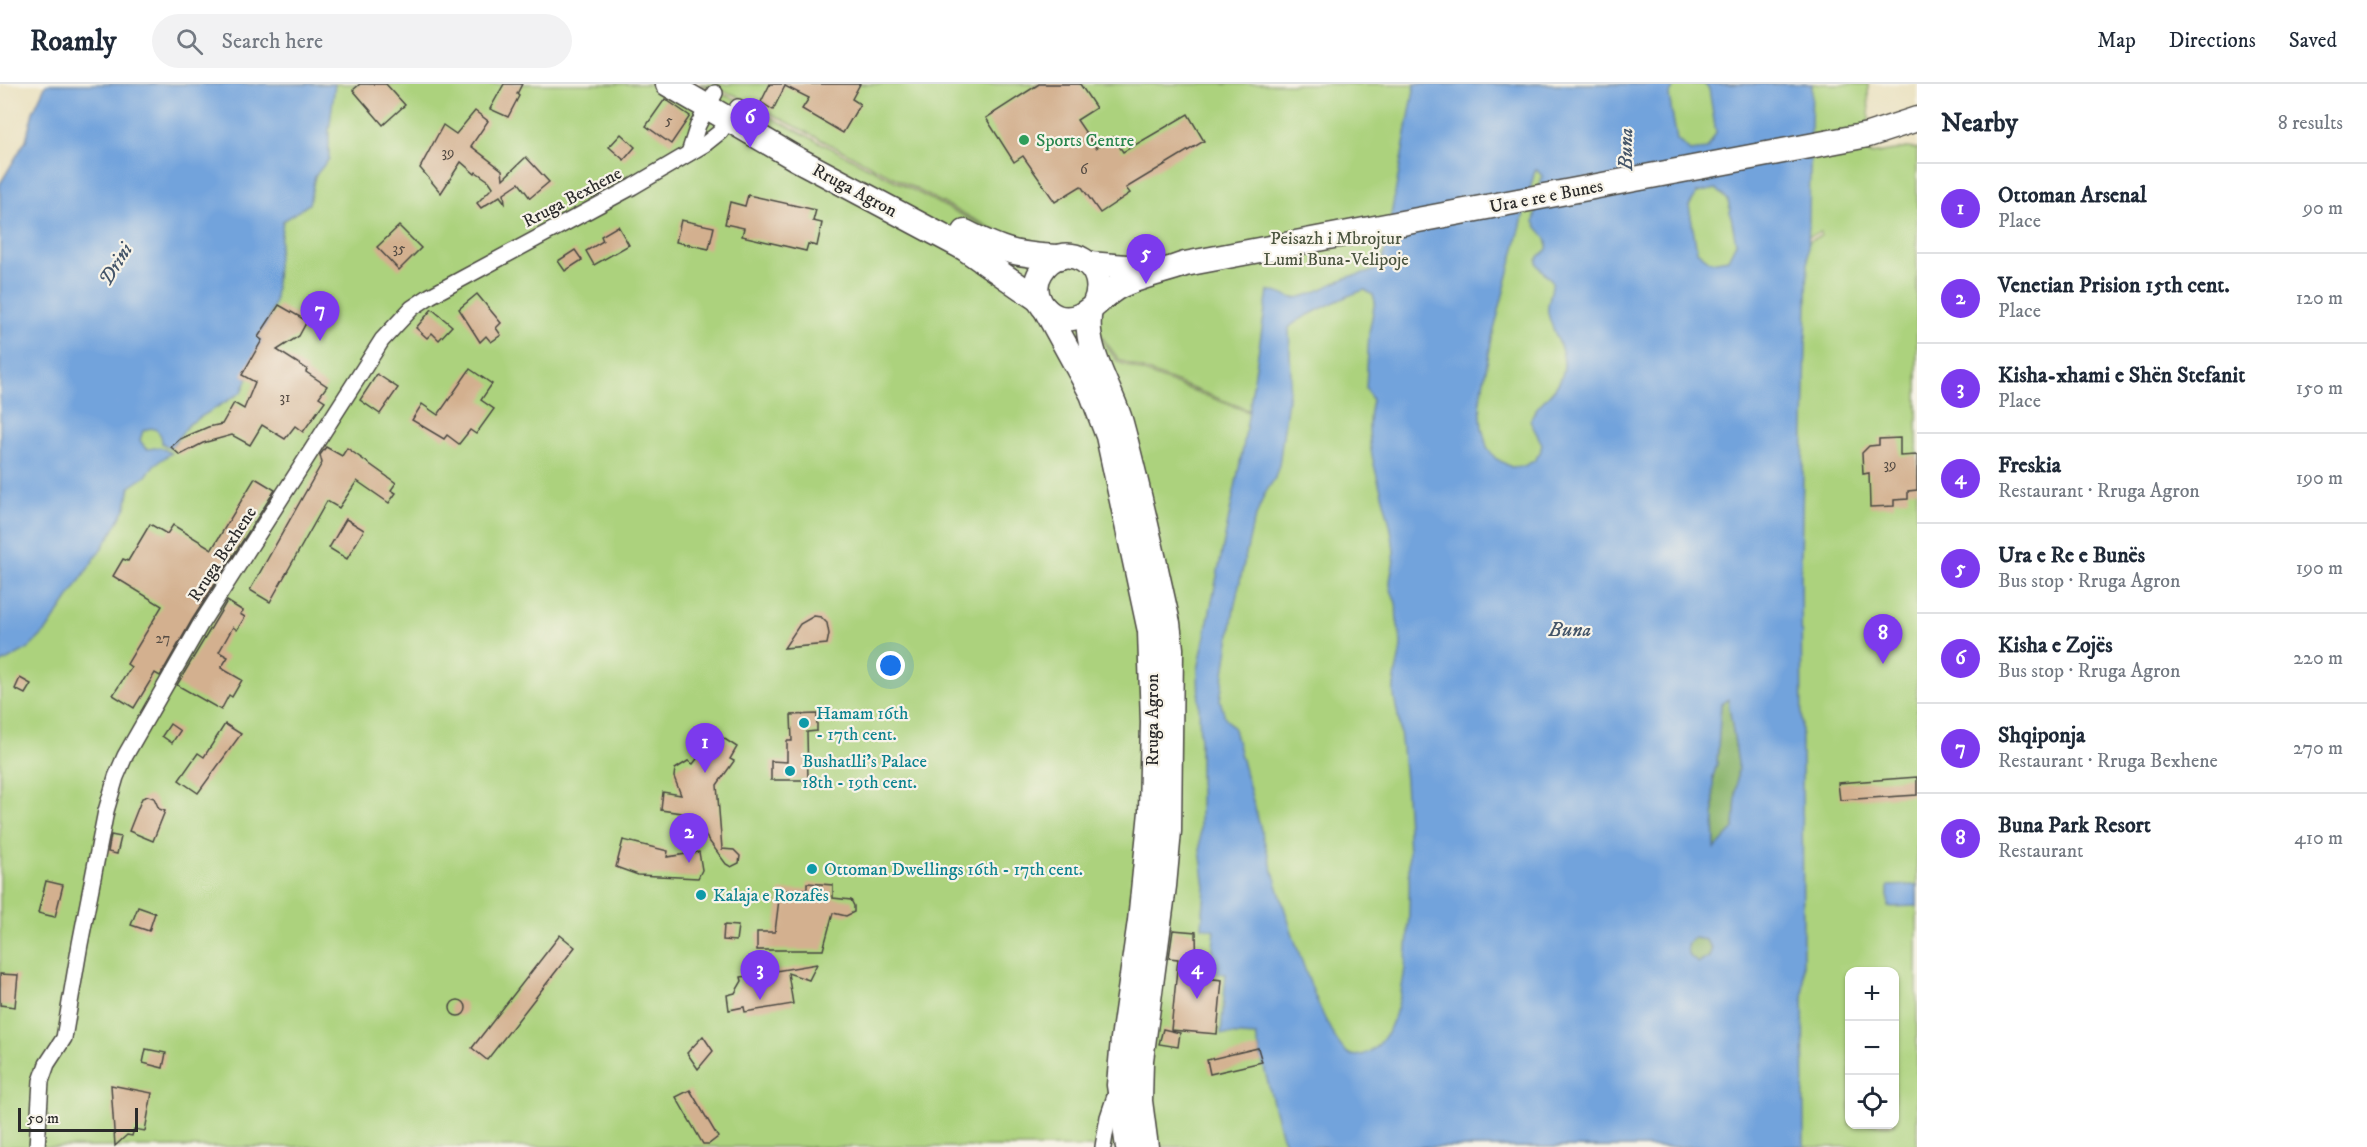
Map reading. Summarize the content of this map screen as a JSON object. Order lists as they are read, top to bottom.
{
  "streets": {
    "main road": ["Rruga Agron", "Ura e re e Bunes"],
    "street": ["Rruga Bexhene"]
  },
  "crossings": [
    ["Rruga Agron", "Rruga Bexhene"]
  ],
  "water": ["Buna", "Drini"],
  "parks": ["Peisazh i Mbrojtur Lumi Buna-Velipoje"],
  "places": [
    "Sports Centre",
    "Hamam 16th - 17th cent.",
    "Bushatlli's Palace 18th - 19th cent.",
    "Ottoman Dwellings 16th - 17th cent.",
    "Kalaja e Rozafës"
  ],
  "house_numbers": [
    "5",
    "39",
    "6",
    "35",
    "31",
    "39",
    "27"
  ],
  "scale_bar": "50 m",
  "page": {
    "header": "Roamly",
    "search": "Search here",
    "nav": ["Map", "Directions", "Saved"],
    "heading": ["Nearby", "8 results"],
    "pins": [
      "6",
      "5",
      "7",
      "8",
      "1",
      "2",
      "4",
      "3"
    ],
    "list": [
      {
        "mark": "1",
        "name": "Ottoman Arsenal",
        "note": "Place",
        "value": "90 m"
      },
      {
        "mark": "2",
        "name": "Venetian Prision 15th cent.",
        "note": "Place",
        "value": "120 m"
      },
      {
        "mark": "3",
        "name": "Kisha-xhami e Shën Stefanit",
        "note": "Place",
        "value": "150 m"
      },
      {
        "mark": "4",
        "name": "Freskia",
        "note": "Restaurant · Rruga Agron",
        "value": "190 m"
      },
      {
        "mark": "5",
        "name": "Ura e Re e Bunës",
        "note": "Bus stop · Rruga Agron",
        "value": "190 m"
      },
      {
        "mark": "6",
        "name": "Kisha e Zojës",
        "note": "Bus stop · Rruga Agron",
        "value": "220 m"
      },
      {
        "mark": "7",
        "name": "Shqiponja",
        "note": "Restaurant · Rruga Bexhene",
        "value": "270 m"
      },
      {
        "mark": "8",
        "name": "Buna Park Resort",
        "note": "Restaurant",
        "value": "410 m"
      }
    ],
    "map_buttons": ["+", "−"],
    "scale": "50 m"
  }
}
